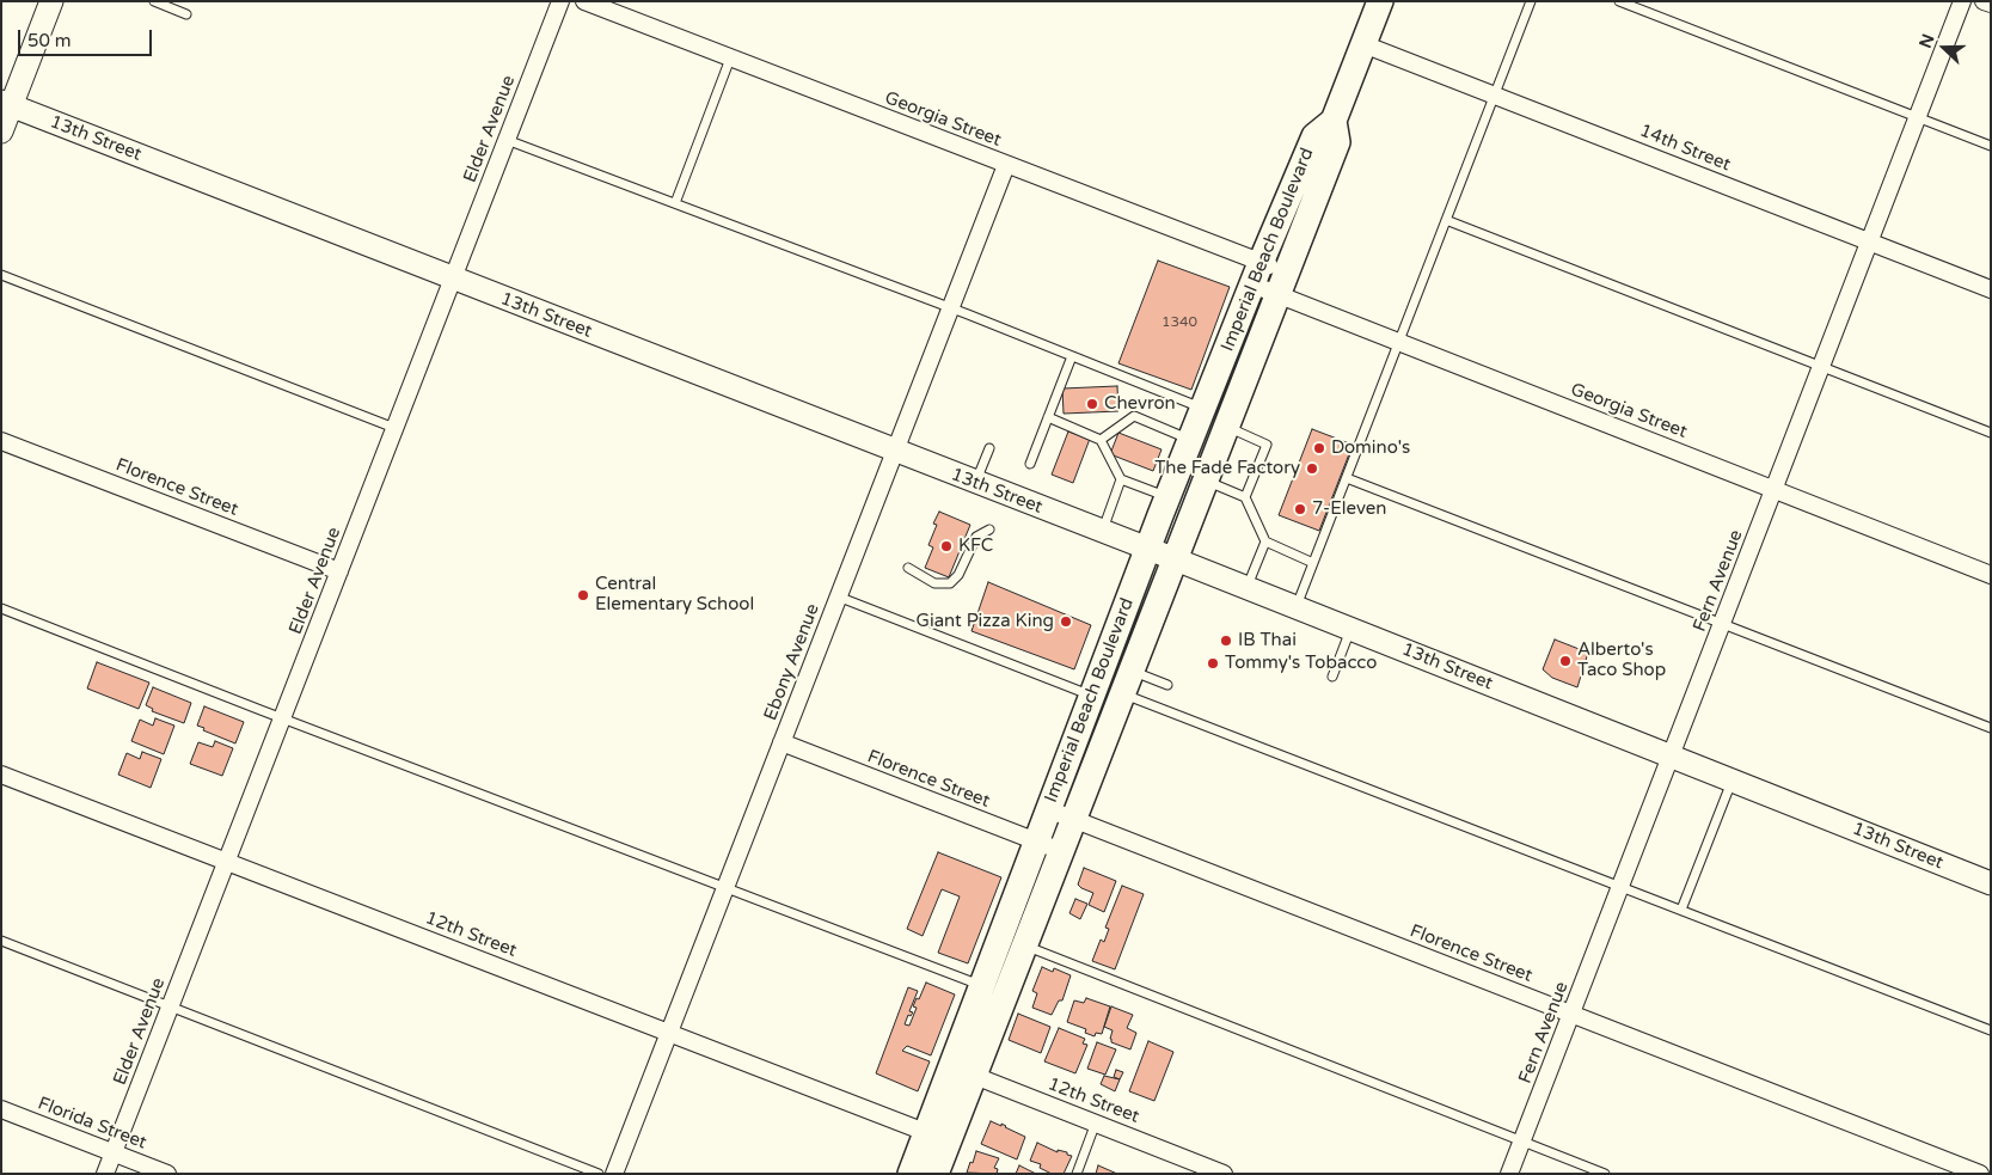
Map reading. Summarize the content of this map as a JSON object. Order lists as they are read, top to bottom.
{
  "streets": {
    "main road": ["13th Street", "Imperial Beach Boulevard"],
    "street": [
      "Georgia Street",
      "Elder Avenue",
      "14th Street",
      "Florence Street",
      "Fern Avenue",
      "Ebony Avenue",
      "12th Street",
      "Florida Street"
    ]
  },
  "crossings": [
    ["Georgia Street", "Imperial Beach Boulevard"],
    ["Georgia Street", "Fern Avenue"],
    ["Georgia Street", "Ebony Avenue"],
    ["Elder Avenue", "13th Street"],
    ["Elder Avenue", "Florence Street"],
    ["Elder Avenue", "12th Street"],
    ["Elder Avenue", "Florida Street"],
    ["13th Street", "Imperial Beach Boulevard"],
    ["13th Street", "Fern Avenue"],
    ["13th Street", "Ebony Avenue"],
    ["14th Street", "Fern Avenue"],
    ["Imperial Beach Boulevard", "Florence Street"],
    ["Imperial Beach Boulevard", "12th Street"],
    ["Florence Street", "Fern Avenue"],
    ["Florence Street", "Ebony Avenue"],
    ["Ebony Avenue", "12th Street"]
  ],
  "places": [
    "Chevron",
    "Domino's",
    "The Fade Factory",
    "7-Eleven",
    "KFC",
    "Central Elementary School",
    "Giant Pizza King",
    "IB Thai",
    "Alberto's Taco Shop",
    "Tommy's Tobacco"
  ],
  "house_numbers": ["1340"],
  "scale_bar": "50 m",
  "north": "left"
}
